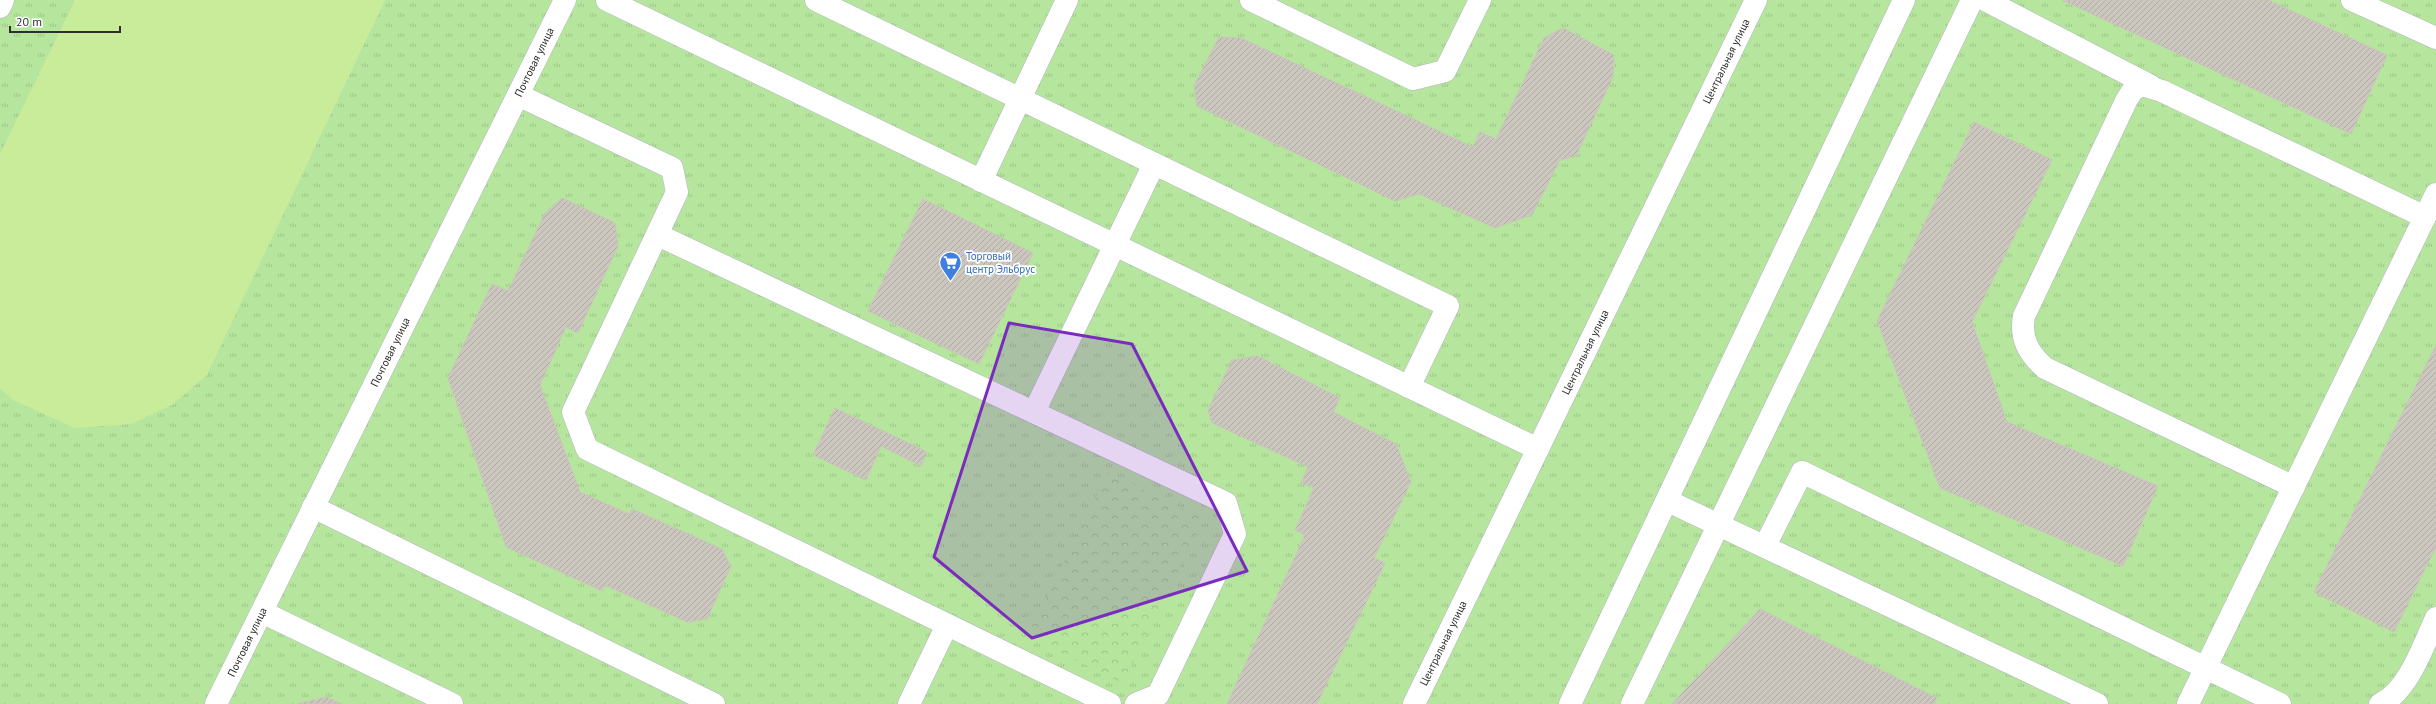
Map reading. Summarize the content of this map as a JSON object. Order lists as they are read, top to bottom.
{
  "streets": {
    "street": ["Центральная улица", "Почтовая улица"]
  },
  "places": {
    "supermarket": ["Торговый центр Эльбрус"]
  },
  "scale_bar": "20 m"
}
